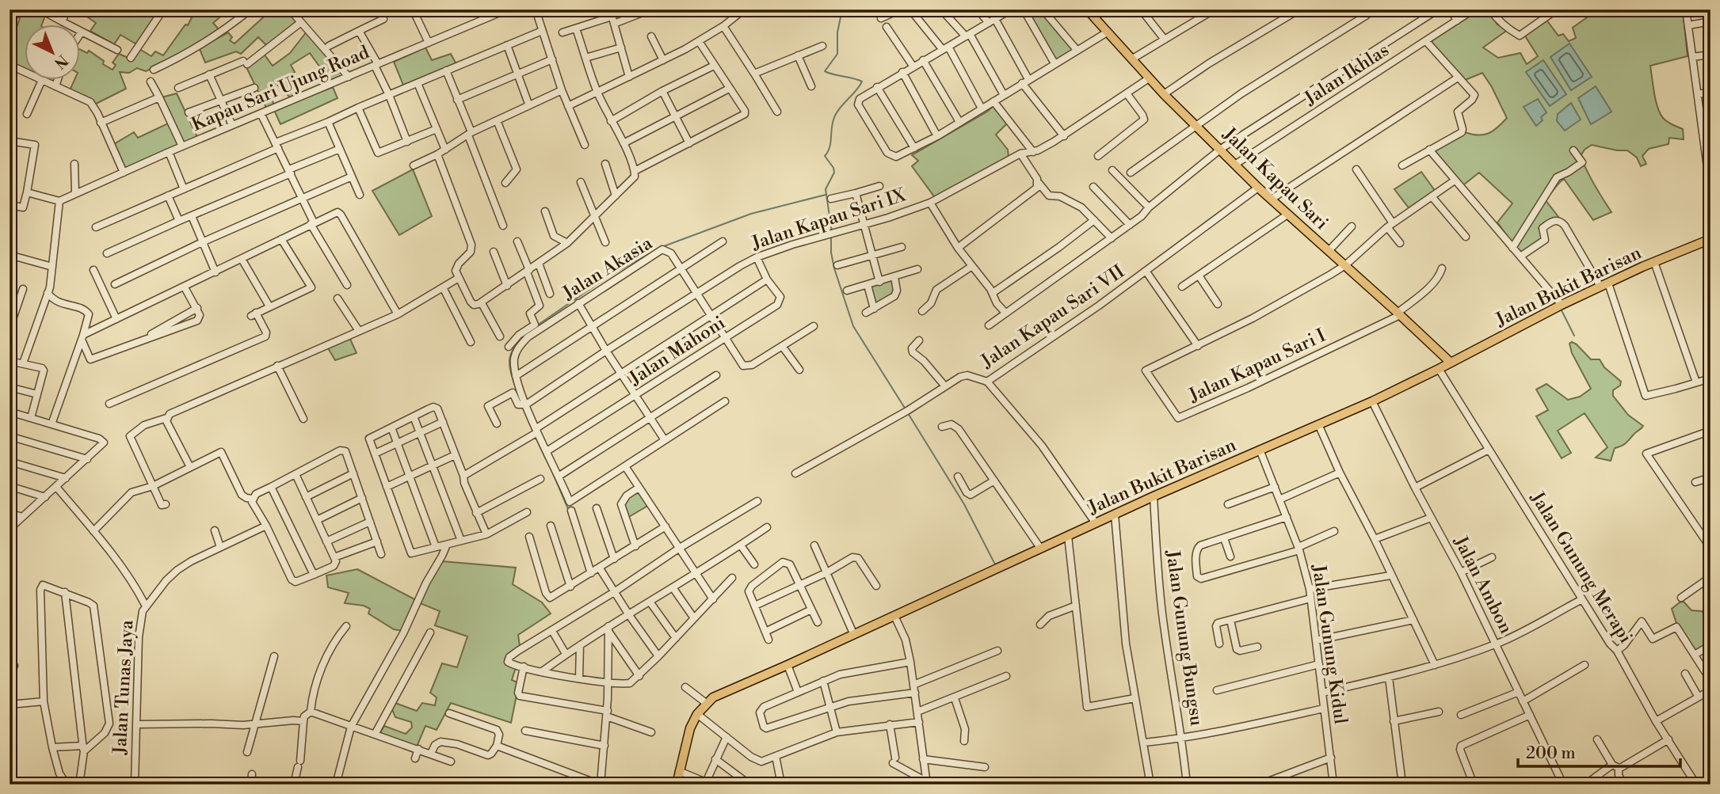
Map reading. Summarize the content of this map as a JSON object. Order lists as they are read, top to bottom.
{
  "streets": {
    "main road": ["Jalan Kapau Sari", "Jalan Bukit Barisan"],
    "street": [
      "Jalan Ikhlas",
      "Kapau Sari Ujung Road",
      "Jalan Kapau Sari IX",
      "Jalan Akasia",
      "Jalan Kapau Sari VII",
      "Jalan Mahoni",
      "Jalan Kapau Sari I",
      "Jalan Gunung Merapi",
      "Jalan Ambon",
      "Jalan Gunung Bungsu",
      "Jalan Gunung Kidul",
      "Jalan Tunas Jaya"
    ]
  },
  "crossings": [
    ["Jalan Ikhlas", "Jalan Kapau Sari"],
    ["Jalan Kapau Sari", "Jalan Kapau Sari IX"],
    ["Jalan Kapau Sari", "Jalan Bukit Barisan"],
    ["Jalan Kapau Sari", "Jalan Kapau Sari VII"],
    ["Jalan Kapau Sari", "Jalan Kapau Sari I"],
    ["Jalan Kapau Sari IX", "Jalan Akasia"],
    ["Jalan Kapau Sari IX", "Jalan Mahoni"],
    ["Jalan Akasia", "Jalan Mahoni"],
    ["Jalan Bukit Barisan", "Jalan Gunung Merapi"],
    ["Jalan Bukit Barisan", "Jalan Ambon"],
    ["Jalan Bukit Barisan", "Jalan Gunung Bungsu"],
    ["Jalan Bukit Barisan", "Jalan Gunung Kidul"]
  ],
  "scale_bar": "200 m",
  "north": "bottom right"
}
